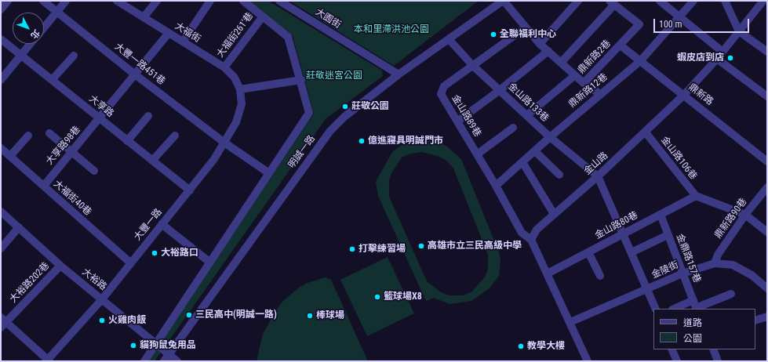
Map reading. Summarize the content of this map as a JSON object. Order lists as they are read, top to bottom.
{
  "streets": {
    "street": [
      "大園街",
      "大福街",
      "大福街261'巷",
      "鼎新路2巷",
      "大豐一路451巷",
      "鼎新路12巷",
      "鼎新路",
      "金山路133巷",
      "大享路",
      "金山路89巷",
      "大享路98巷",
      "明誠一路",
      "金山路106巷",
      "金山路",
      "大福街40巷",
      "鼎新路90巷",
      "大豐一路",
      "金山路80巷",
      "金鼎路157巷",
      "金陵街",
      "大裕路",
      "大裕路202巷"
    ]
  },
  "crossings": [
    ["大園街", "明誠一路"],
    ["大福街", "大福街261'巷"],
    ["大福街", "大享路98巷"],
    ["大福街", "大豐一路"],
    ["鼎新路2巷", "鼎新路"],
    ["大豐一路451巷", "大享路98巷"],
    ["大豐一路451巷", "明誠一路"],
    ["大豐一路451巷", "大豐一路"],
    ["鼎新路12巷", "鼎新路"],
    ["鼎新路12巷", "金山路133巷"],
    ["鼎新路12巷", "金山路89巷"],
    ["鼎新路", "金山路"],
    ["金山路133巷", "金山路89巷"],
    ["金山路133巷", "明誠一路"],
    ["金山路133巷", "金山路"],
    ["大享路", "大享路98巷"],
    ["大享路", "大豐一路"],
    ["金山路89巷", "金山路"],
    ["大享路98巷", "大福街40巷"],
    ["明誠一路", "大裕路"],
    ["金山路106巷", "金山路"],
    ["金山路106巷", "金山路80巷"],
    ["大福街40巷", "大豐一路"],
    ["鼎新路90巷", "金陵街"],
    ["大豐一路", "大裕路"],
    ["金山路80巷", "金鼎路157巷"],
    ["金鼎路157巷", "金陵街"],
    ["大裕路", "大裕路202巷"]
  ],
  "parks": ["本和里滯洪池公園", "莊敬迷宮公園"],
  "places": [
    "全聯福利中心",
    "蝦皮店到店",
    "莊敬公園",
    "億進寢具明誠門市",
    "高雄市立三民高級中學",
    "打擊練習場",
    "大裕路口",
    "籃球場X8",
    "三民高中(明誠一路)",
    "棒球場",
    "火雞肉飯",
    "貓狗鼠兔用品",
    "教學大樓"
  ],
  "legend": ["道路", "公園"],
  "scale_bar": "100 m",
  "north": "bottom right"
}
